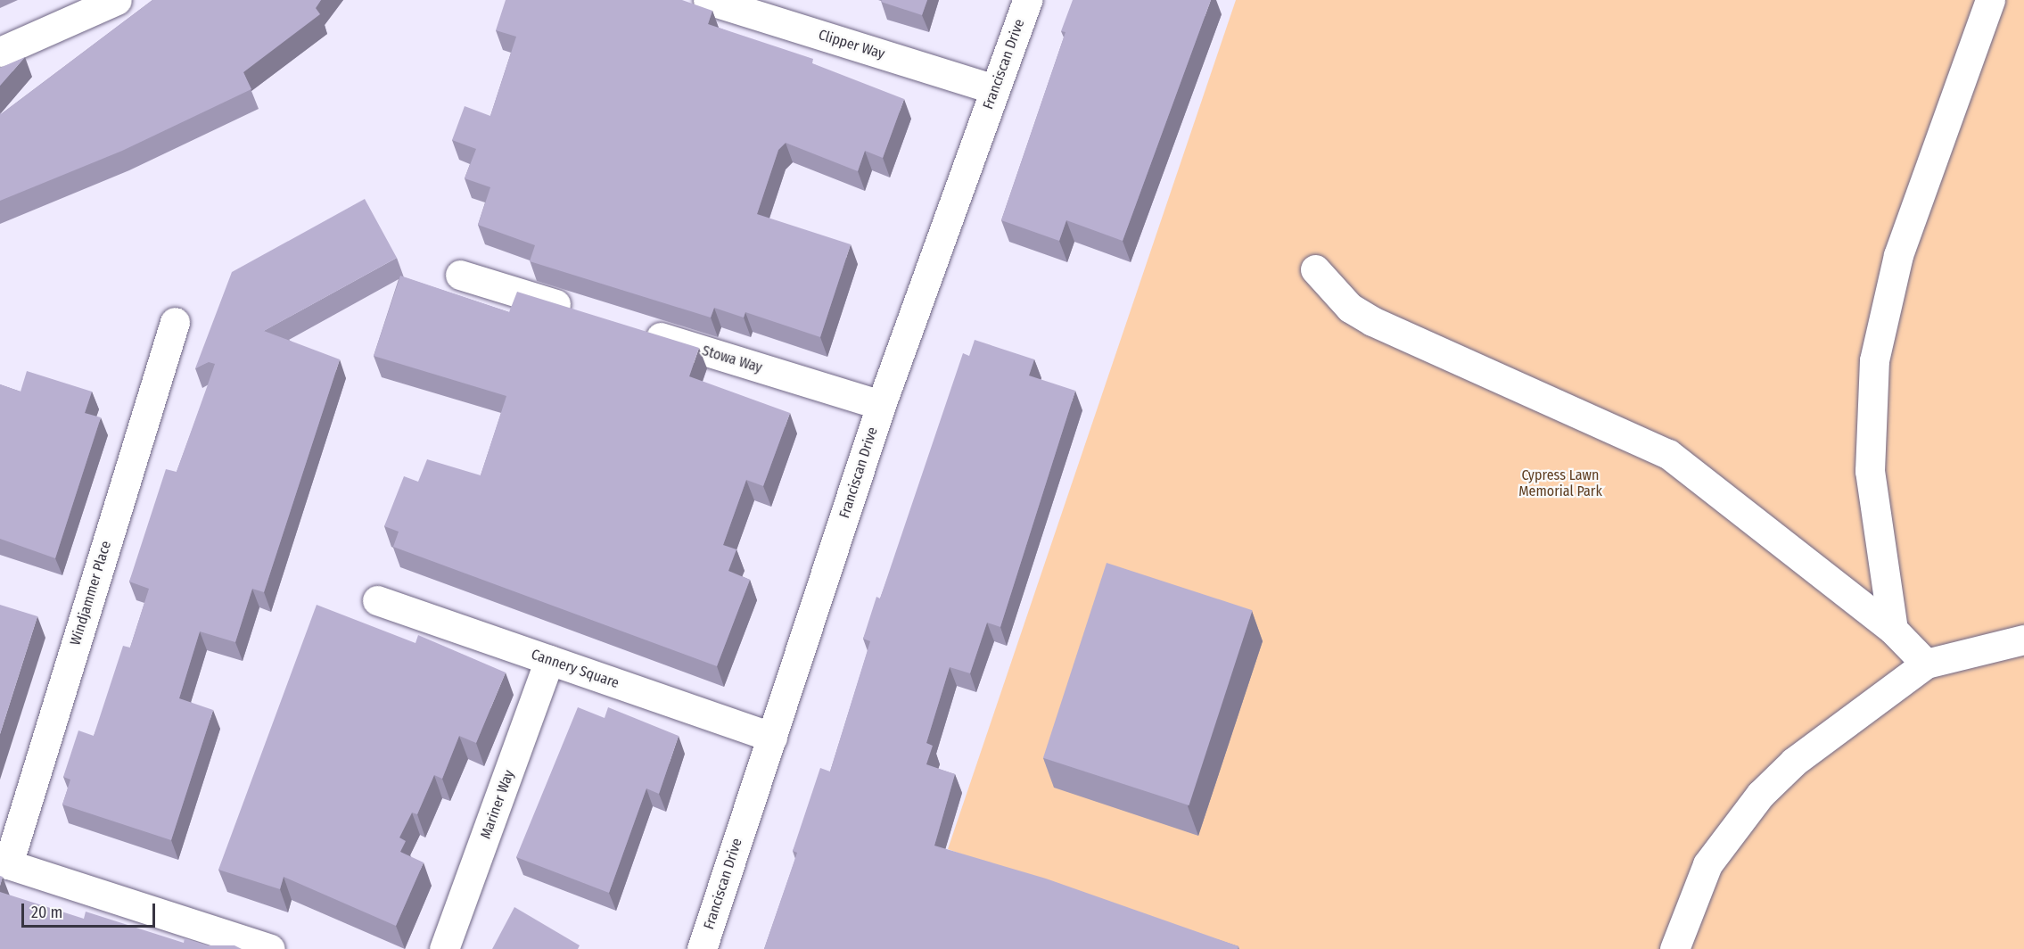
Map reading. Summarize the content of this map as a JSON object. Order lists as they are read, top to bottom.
{
  "streets": {
    "street": [
      "Clipper Way",
      "Franciscan Drive",
      "Stowa Way",
      "Windjammer Place",
      "Cannery Square",
      "Mariner Way"
    ]
  },
  "crossings": [
    ["Clipper Way", "Franciscan Drive"],
    ["Franciscan Drive", "Stowa Way"],
    ["Franciscan Drive", "Cannery Square"],
    ["Cannery Square", "Mariner Way"]
  ],
  "parks": ["Cypress Lawn Memorial Park"],
  "scale_bar": "20 m"
}
